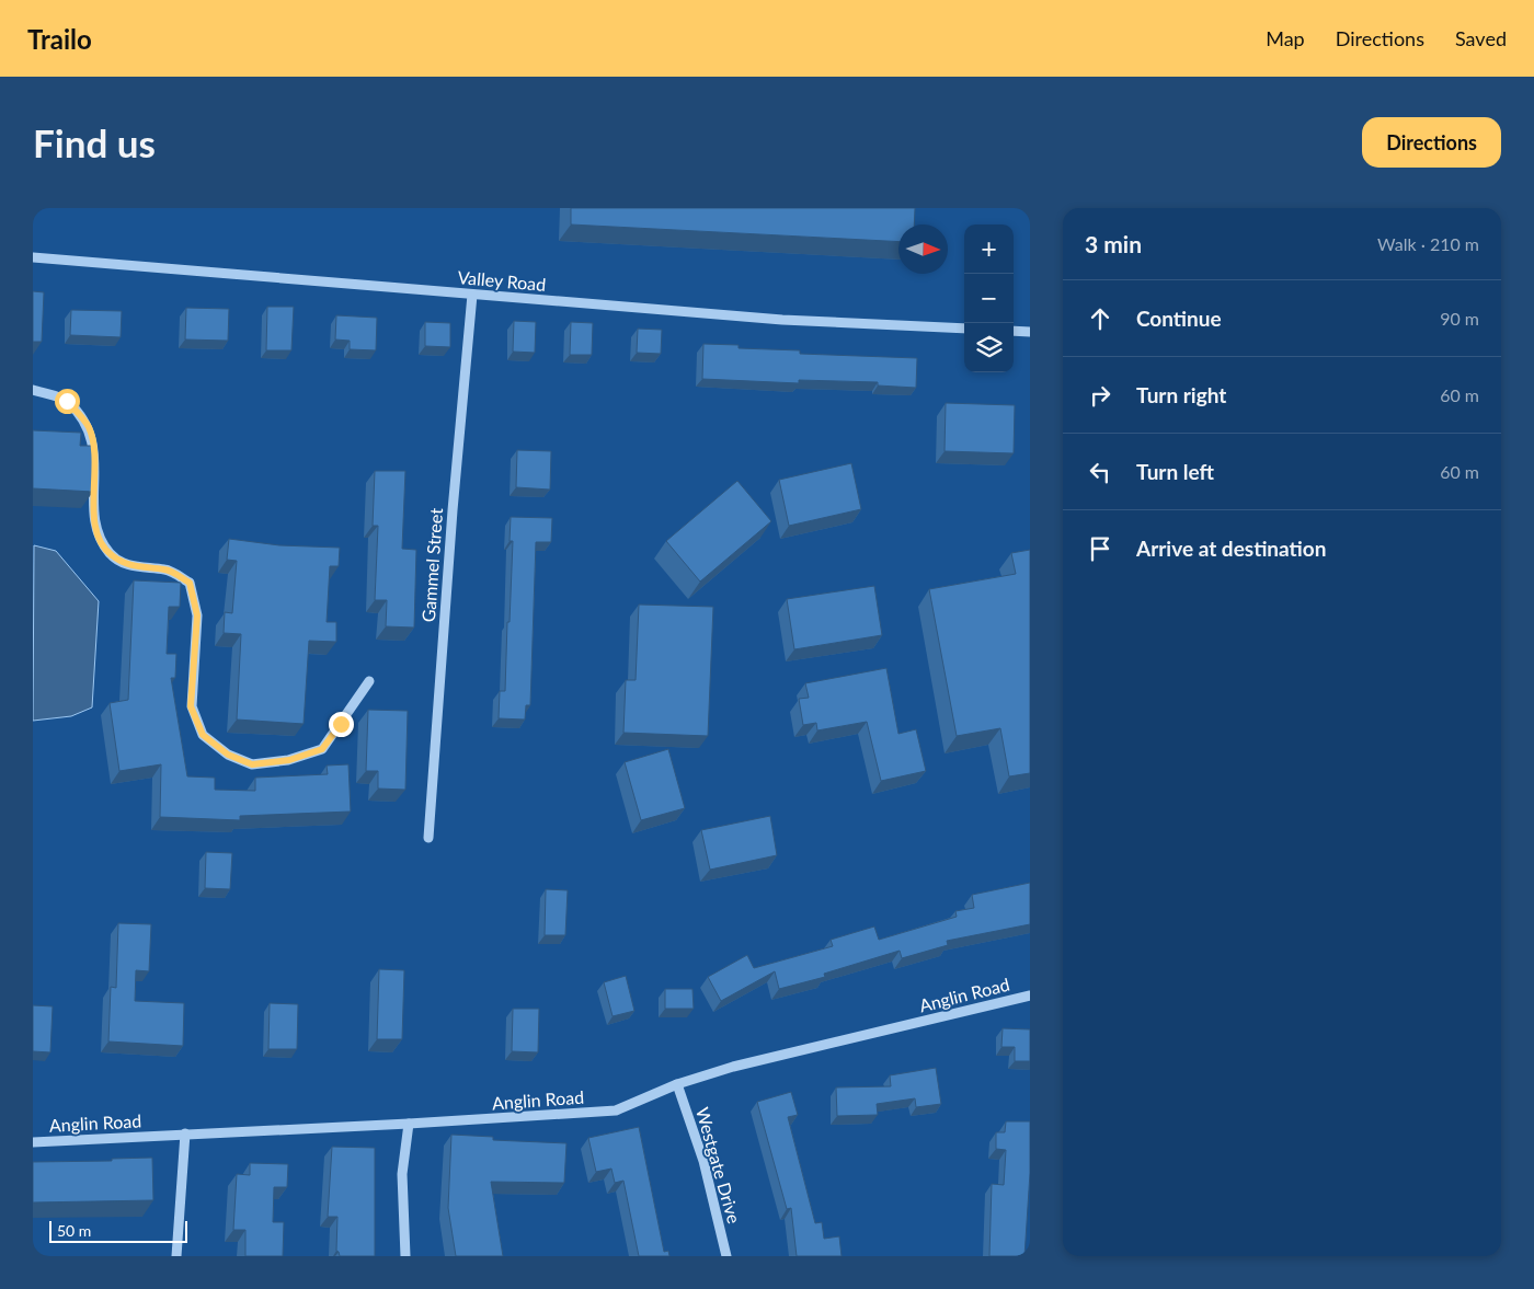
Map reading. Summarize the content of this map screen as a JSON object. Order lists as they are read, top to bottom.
{
  "streets": {
    "street": [
      "Valley Road",
      "Gammel Street",
      "Anglin Road",
      "Westgate Drive"
    ]
  },
  "crossings": [
    ["Valley Road", "Gammel Street"],
    ["Anglin Road", "Westgate Drive"]
  ],
  "scale_bar": "50 m",
  "north": "right",
  "page": {
    "header": "Trailo",
    "nav": ["Map", "Directions", "Saved"],
    "buttons": "Directions",
    "title": "Find us",
    "heading": ["3 min", "Walk · 210 m"],
    "map_buttons": ["+", "−"],
    "list": [
      ["Continue", "90 m"],
      ["Turn right", "60 m"],
      ["Turn left", "60 m"],
      "Arrive at destination"
    ],
    "scale": "50 m"
  }
}
